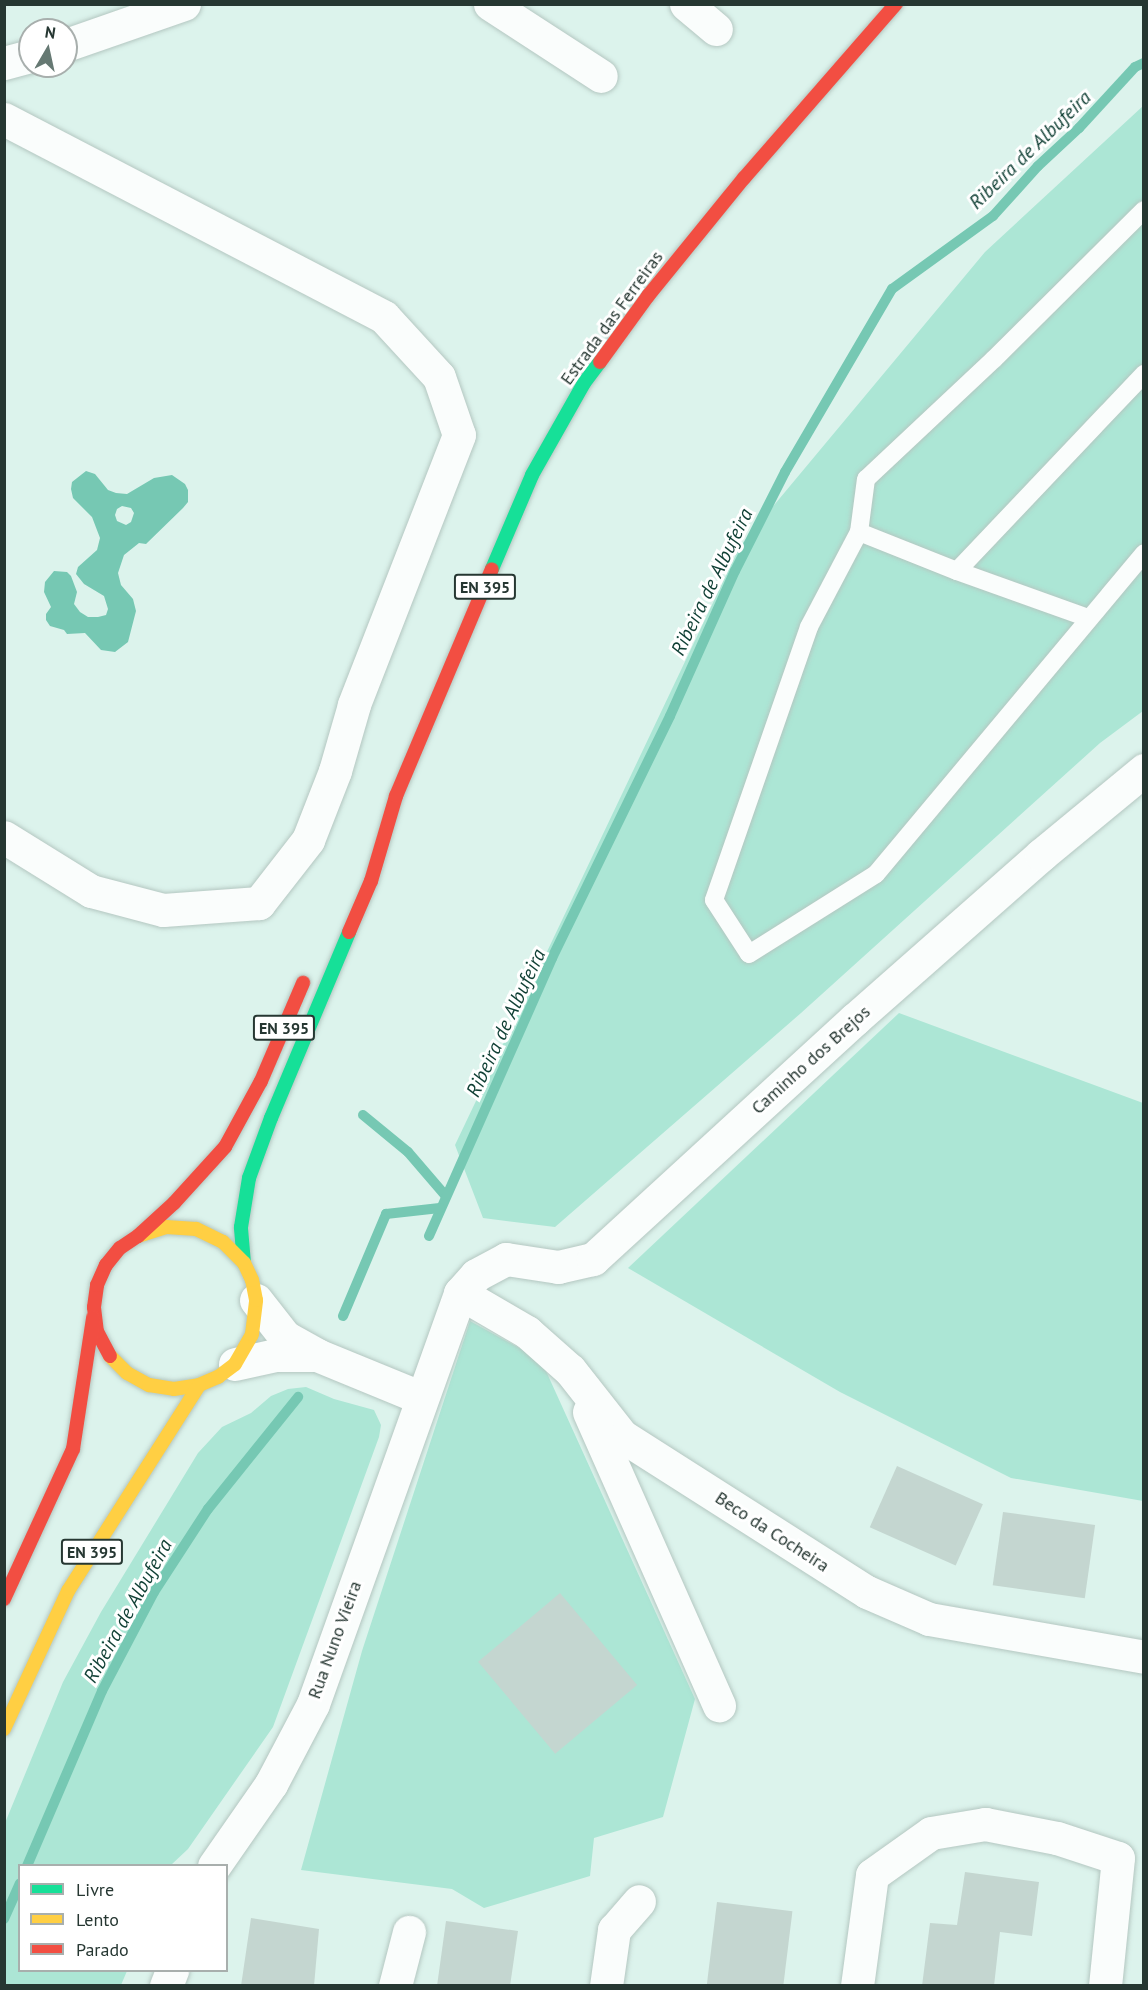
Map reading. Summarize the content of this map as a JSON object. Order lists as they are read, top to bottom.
{
  "streets": {
    "main road": ["Estrada das Ferreiras", "EN 395"],
    "street": ["Caminho dos Brejos", "Beco da Cocheira", "Rua Nuno Vieira"]
  },
  "crossings": [
    ["Estrada das Ferreiras", "EN 395"],
    ["Caminho dos Brejos", "Beco da Cocheira"],
    ["Caminho dos Brejos", "Rua Nuno Vieira"],
    ["Beco da Cocheira", "Rua Nuno Vieira"]
  ],
  "water": ["Ribeira de Albufeira"],
  "legend": ["Livre", "Lento", "Parado"],
  "north": "top"
}
